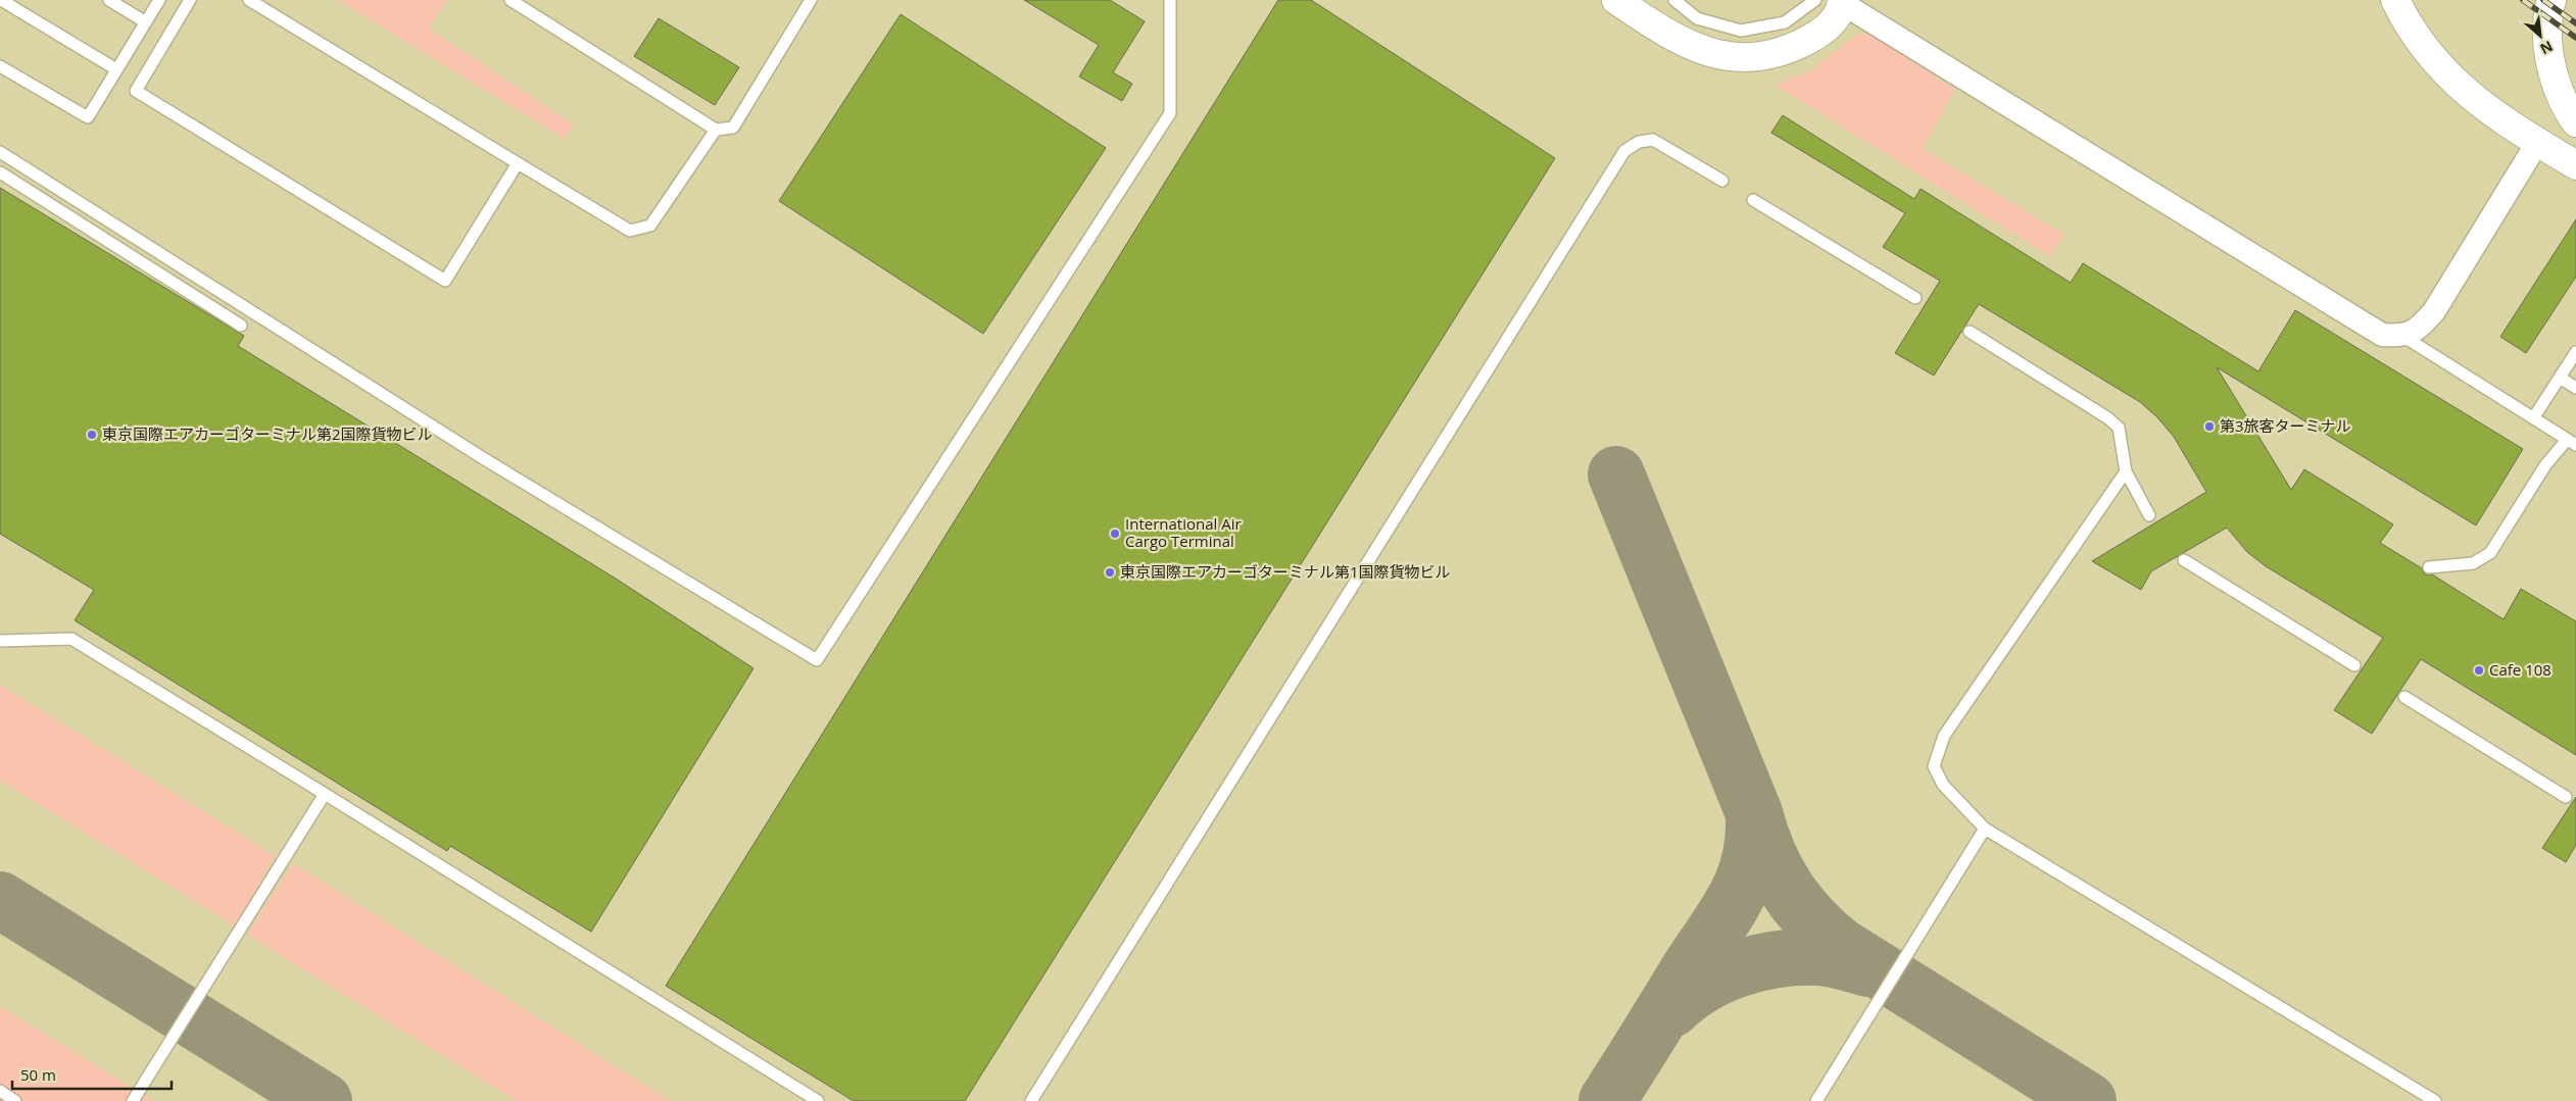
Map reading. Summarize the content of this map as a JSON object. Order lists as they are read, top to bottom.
{
  "places": [
    "第3旅客ターミナル",
    "東京国際エアカーゴターミナル第2国際貨物ビル",
    "International Air Cargo Terminal",
    "東京国際エアカーゴターミナル第1国際貨物ビル",
    "Cafe 108"
  ],
  "scale_bar": "50 m",
  "north": "bottom right"
}
